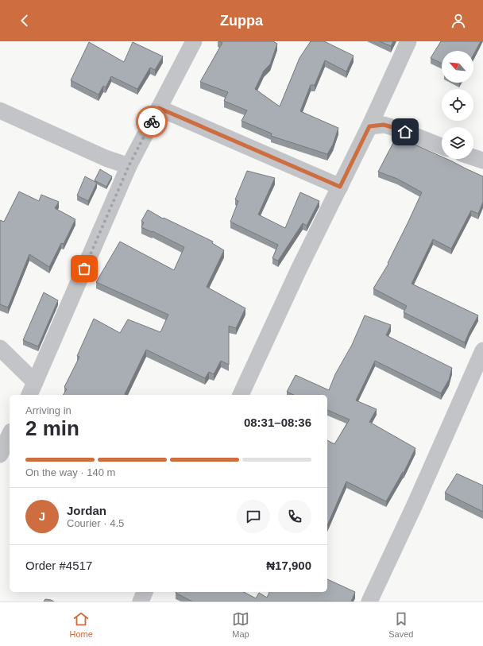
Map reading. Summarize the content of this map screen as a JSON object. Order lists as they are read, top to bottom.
{
  "north": "top left",
  "page": {
    "header": "Zuppa",
    "heading": ["2 min", "Arriving in", "08:31–08:36"],
    "panel": [
      "Jordan",
      "Courier · 4.5",
      "Order #4517",
      "₦17,900"
    ],
    "bar": "On the way · 140 m",
    "round": "J",
    "tabs": ["Home", "Map", "Saved"]
  }
}
